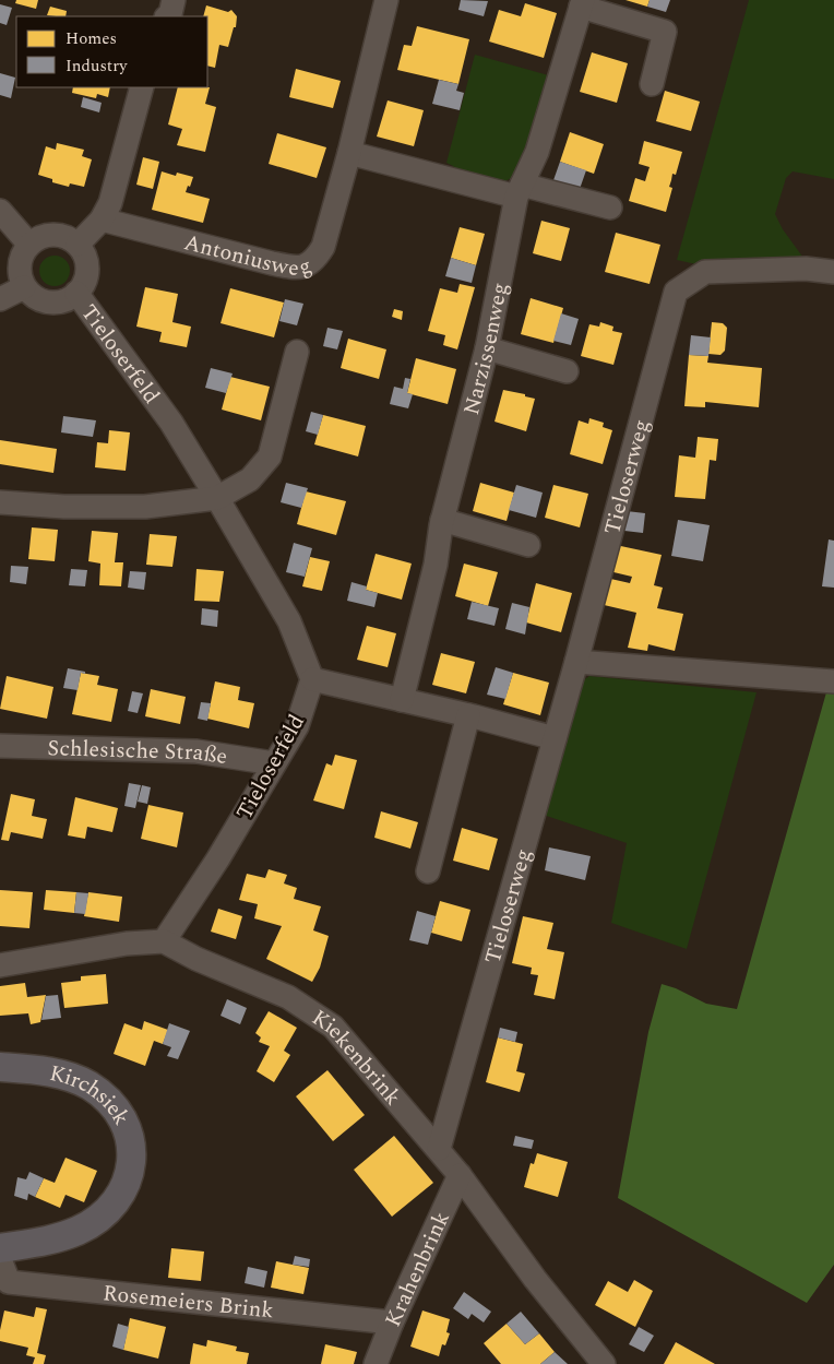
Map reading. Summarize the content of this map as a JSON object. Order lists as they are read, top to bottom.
{
  "streets": {
    "main road": ["Kirchsiek"],
    "street": [
      "Antoniusweg",
      "Narzissenweg",
      "Tieloserfeld",
      "Tieloserweg",
      "Schlesische Straße",
      "Kiekenbrink",
      "Krahenbrink",
      "Rosemeiers Brink"
    ]
  },
  "crossings": [
    ["Tieloserfeld", "Schlesische Straße"],
    ["Tieloserfeld", "Kiekenbrink"],
    ["Tieloserweg", "Kiekenbrink"],
    ["Kiekenbrink", "Krahenbrink"],
    ["Krahenbrink", "Rosemeiers Brink"]
  ],
  "legend": ["Homes", "Industry"]
}
